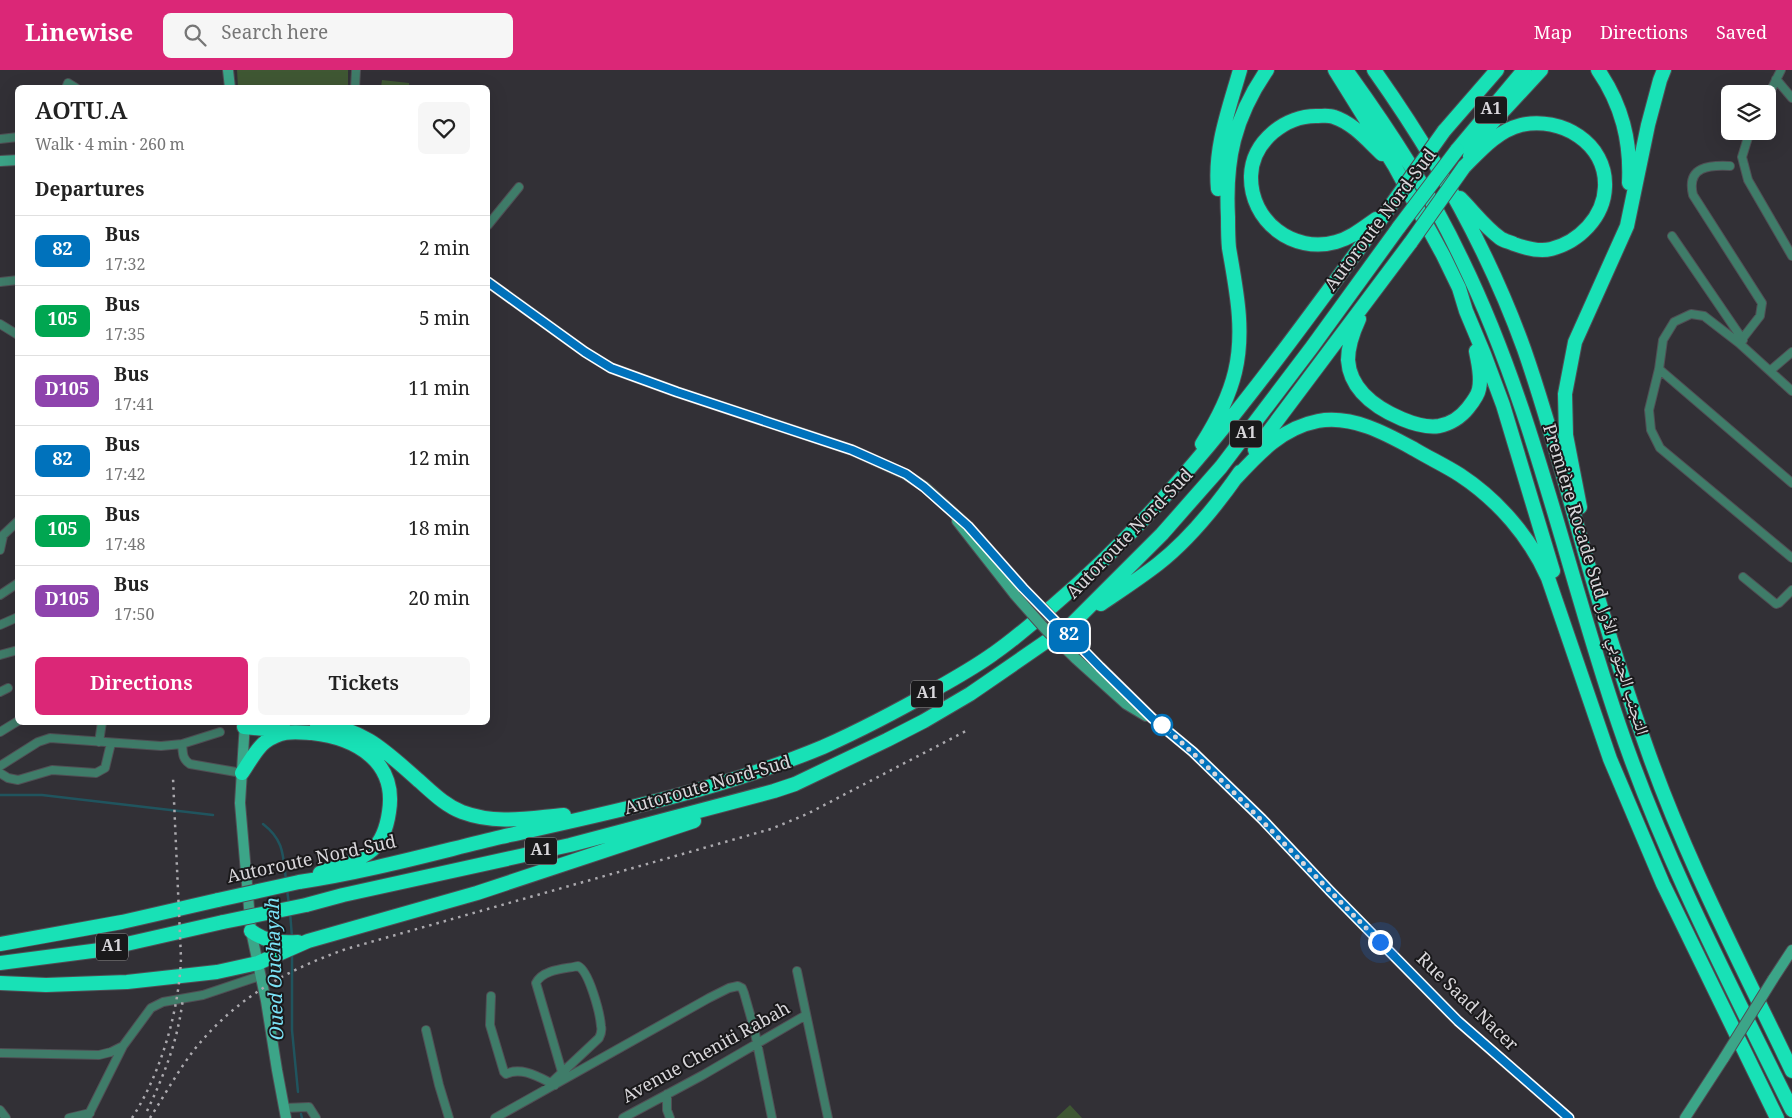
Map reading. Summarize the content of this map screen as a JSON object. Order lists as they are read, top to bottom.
{
  "streets": {
    "highway": ["A1", "Autoroute Nord-Sud", "Première Rocade Sud التجنب الجنوبي الأول"],
    "main road": ["Rue Saad Nacer"],
    "street": ["Avenue Cheniti Rabah"]
  },
  "water": ["Oued Ouchayah"],
  "lines": ["bus line 82"],
  "page": {
    "header": "Linewise",
    "search": "Search here",
    "nav": ["Map", "Directions", "Saved"],
    "on_map": "82",
    "heading": [
      ["AOTU.A", "Walk · 4 min · 260 m"],
      "Departures"
    ],
    "list": [
      {
        "mark": "82",
        "name": "Bus",
        "note": "17:32",
        "value": "2 min"
      },
      {
        "mark": "105",
        "name": "Bus",
        "note": "17:35",
        "value": "5 min"
      },
      {
        "mark": "D105",
        "name": "Bus",
        "note": "17:41",
        "value": "11 min"
      },
      {
        "mark": "82",
        "name": "Bus",
        "note": "17:42",
        "value": "12 min"
      },
      {
        "mark": "105",
        "name": "Bus",
        "note": "17:48",
        "value": "18 min"
      },
      {
        "mark": "D105",
        "name": "Bus",
        "note": "17:50",
        "value": "20 min"
      }
    ],
    "buttons": ["Directions", "Tickets"]
  }
}
